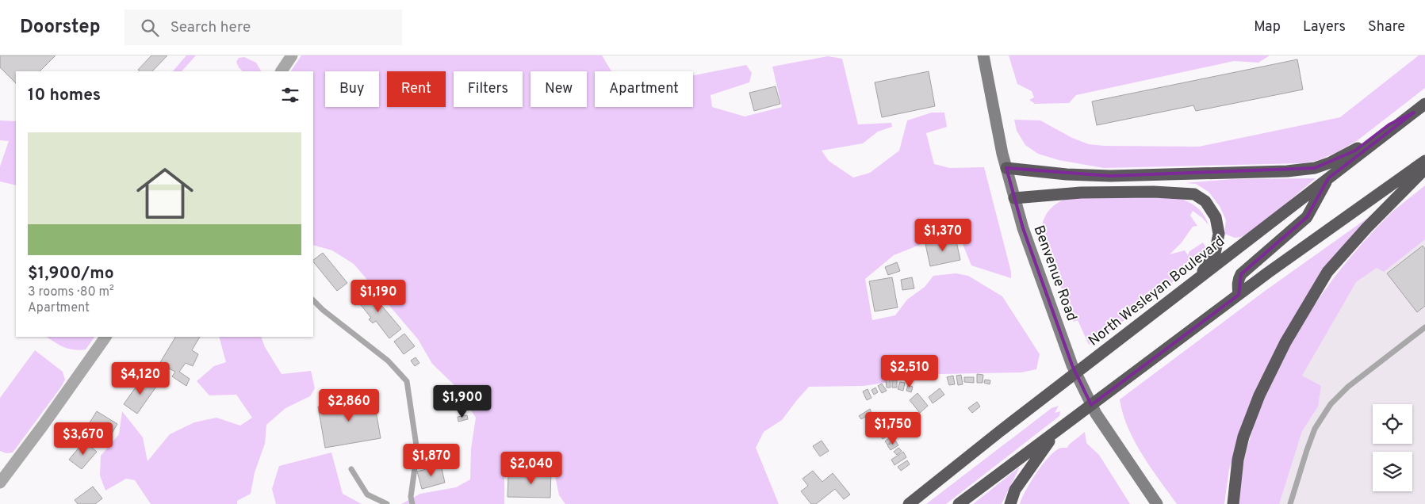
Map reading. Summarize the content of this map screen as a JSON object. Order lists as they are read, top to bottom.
{
  "streets": {
    "highway": ["North Wesleyan Boulevard"],
    "main road": ["Benvenue Road"]
  },
  "page": {
    "header": "Doorstep",
    "search": "Search here",
    "nav": ["Map", "Layers", "Share"],
    "chip": [
      "Buy",
      "Rent",
      "Filters",
      "New",
      "Apartment"
    ],
    "heading": "10 homes",
    "list": [
      {
        "name": "$1,900/mo",
        "note": "3 rooms · 80 m² · Apartment"
      }
    ],
    "price": [
      "$1,370",
      "$1,190",
      "$2,510",
      "$4,120",
      "$1,900",
      "$2,860",
      "$1,750",
      "$3,670",
      "$1,870",
      "$2,040"
    ]
  }
}
